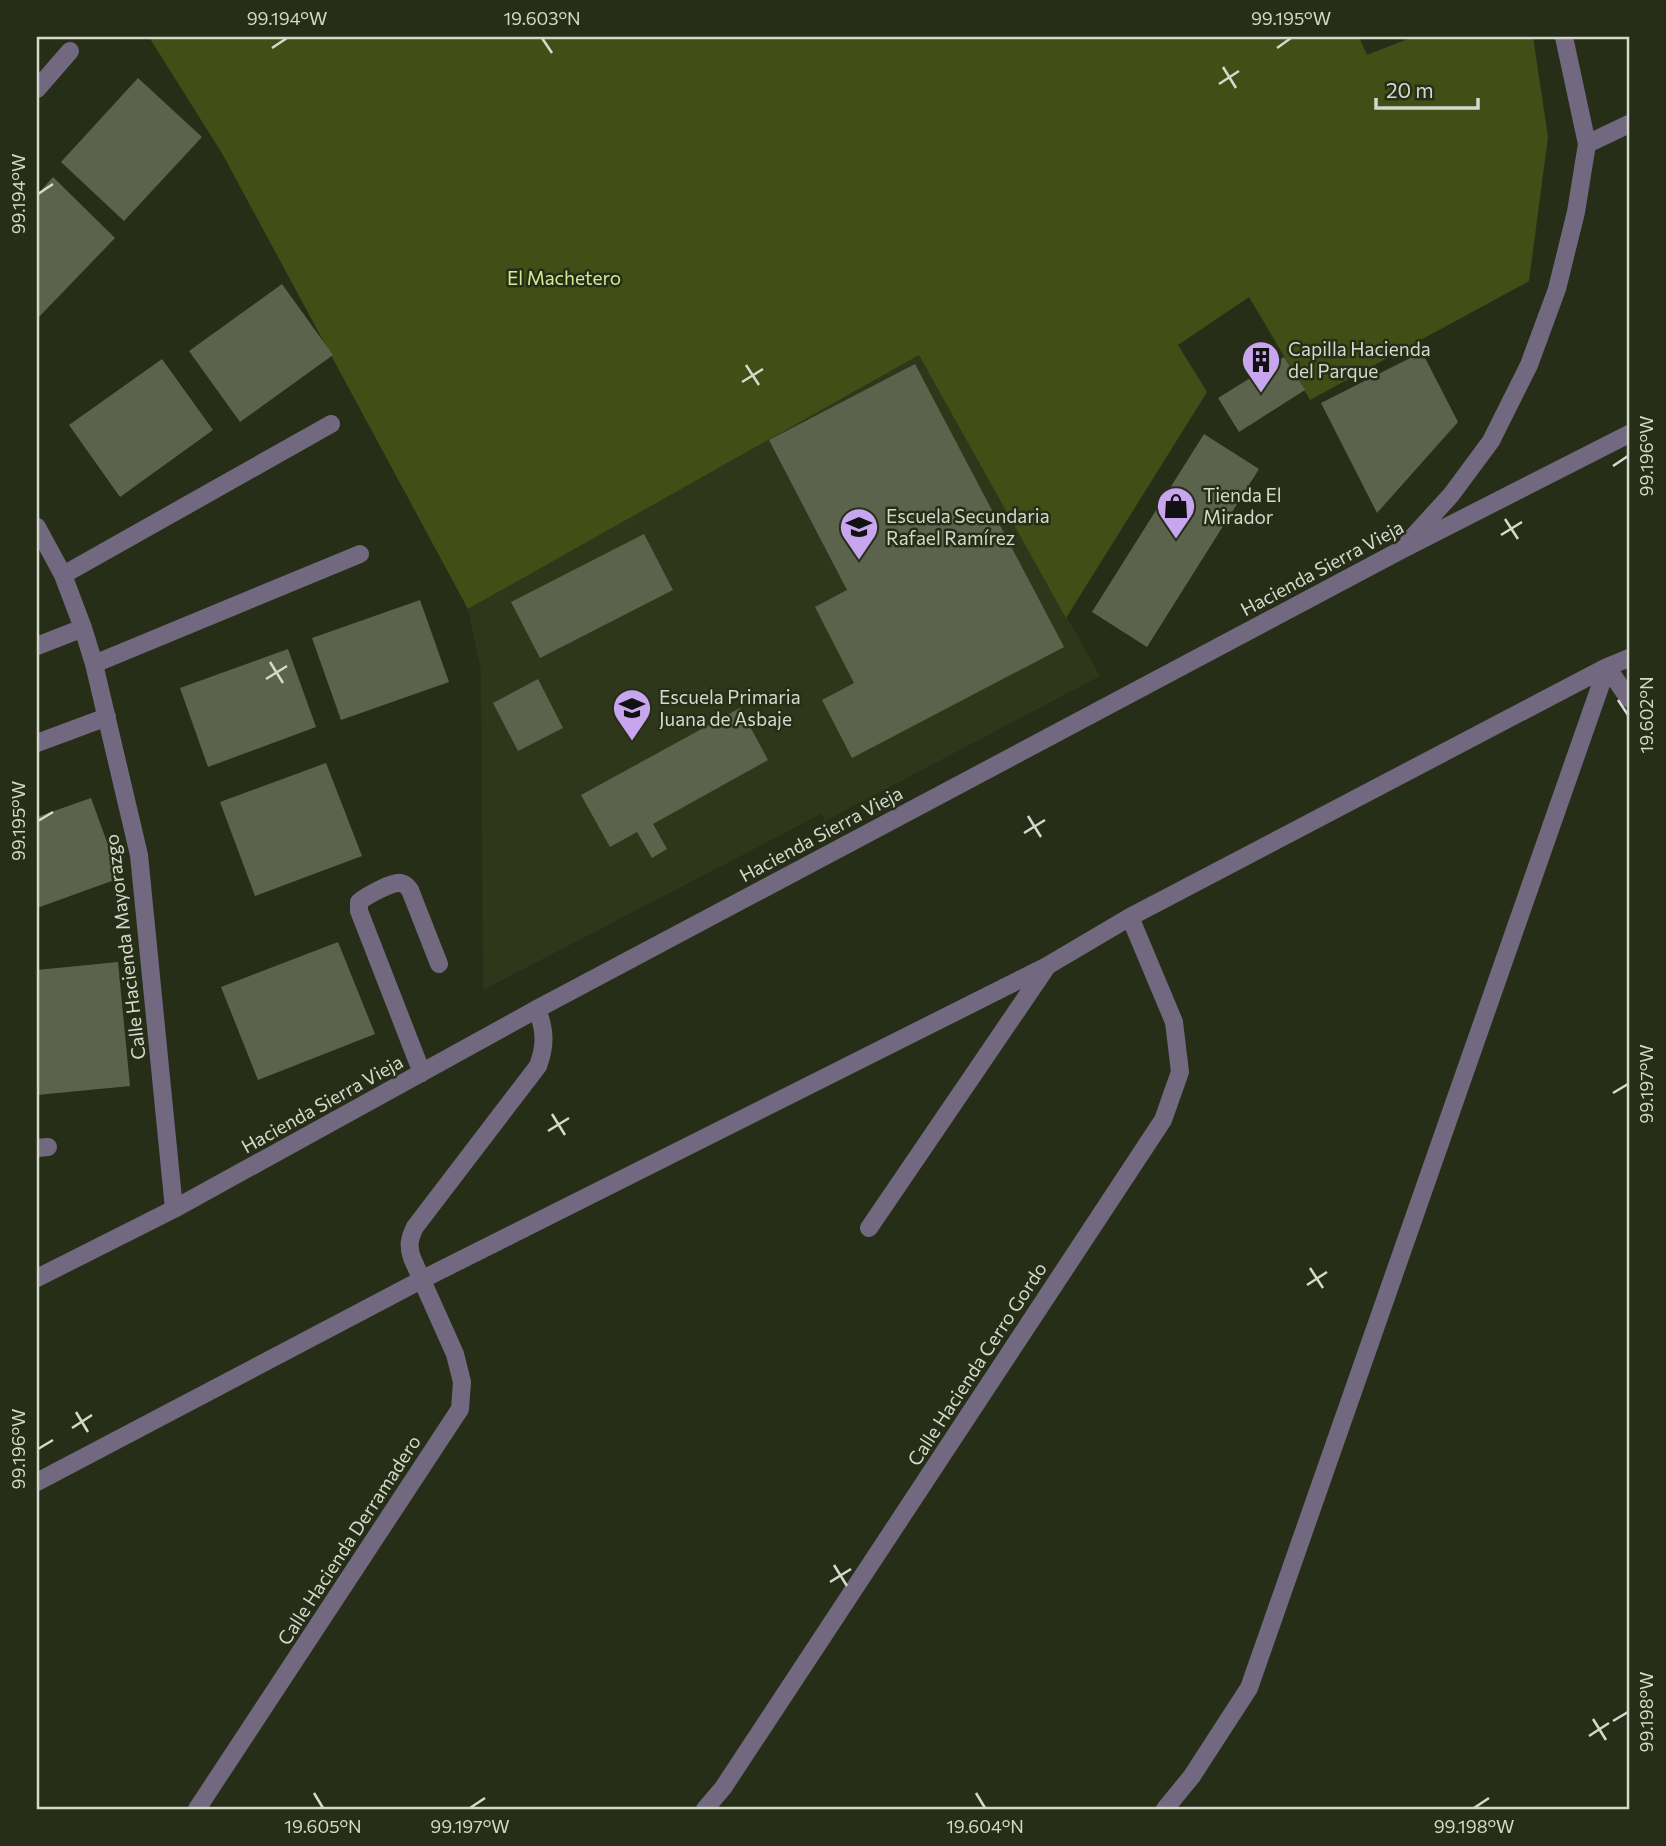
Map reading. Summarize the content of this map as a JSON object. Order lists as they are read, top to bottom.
{
  "streets": {
    "street": [
      "Hacienda Sierra Vieja",
      "Calle Hacienda Mayorazgo",
      "Calle Hacienda Cerro Gordo",
      "Calle Hacienda Derramadero"
    ]
  },
  "crossings": [
    ["Hacienda Sierra Vieja", "Calle Hacienda Mayorazgo"],
    ["Hacienda Sierra Vieja", "Calle Hacienda Derramadero"]
  ],
  "parks": ["El Machetero"],
  "places": {
    "building": ["Capilla Hacienda del Parque"],
    "shop": ["Tienda El Mirador"],
    "school or university": ["Escuela Secundaria Rafael Ramírez", "Escuela Primaria Juana de Asbaje"]
  },
  "scale_bar": "20 m",
  "coordinates": [
    "99.194°W",
    "19.603°N",
    "99.195°W",
    "99.196°W",
    "19.602°N",
    "99.197°W",
    "99.198°W",
    "19.605°N",
    "19.604°N"
  ]
}
